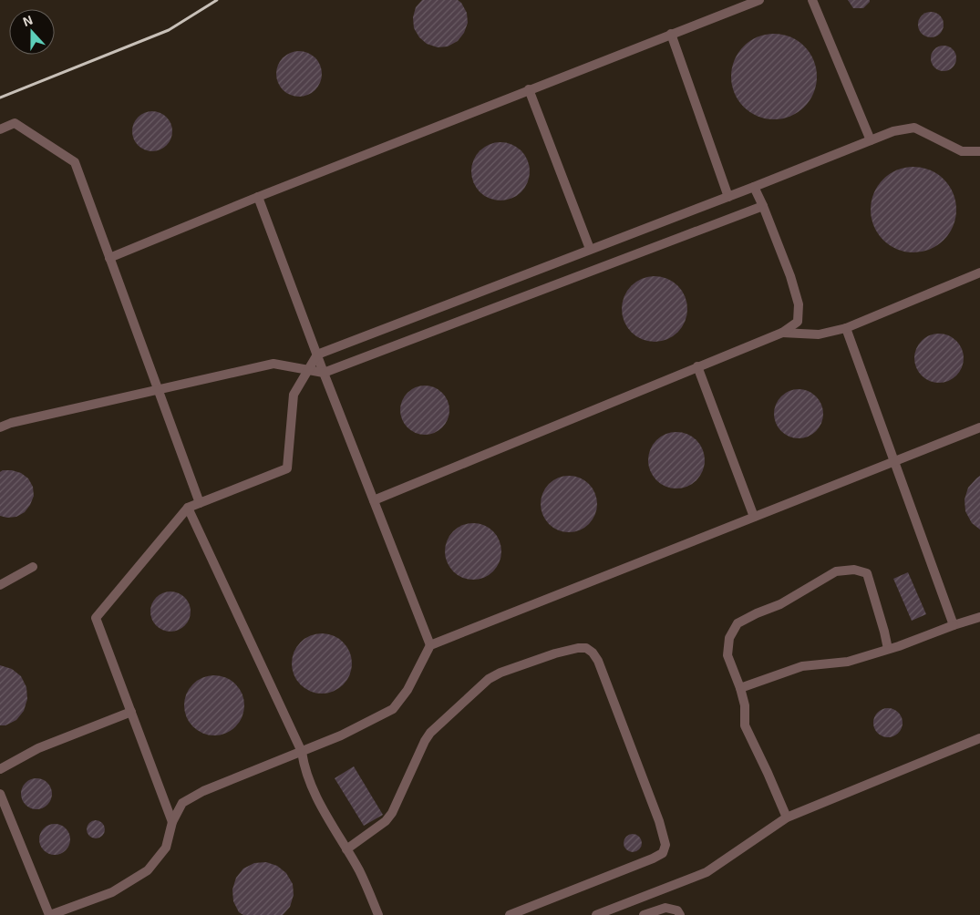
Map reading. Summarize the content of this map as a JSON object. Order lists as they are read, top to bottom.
{
  "north": "top"
}
